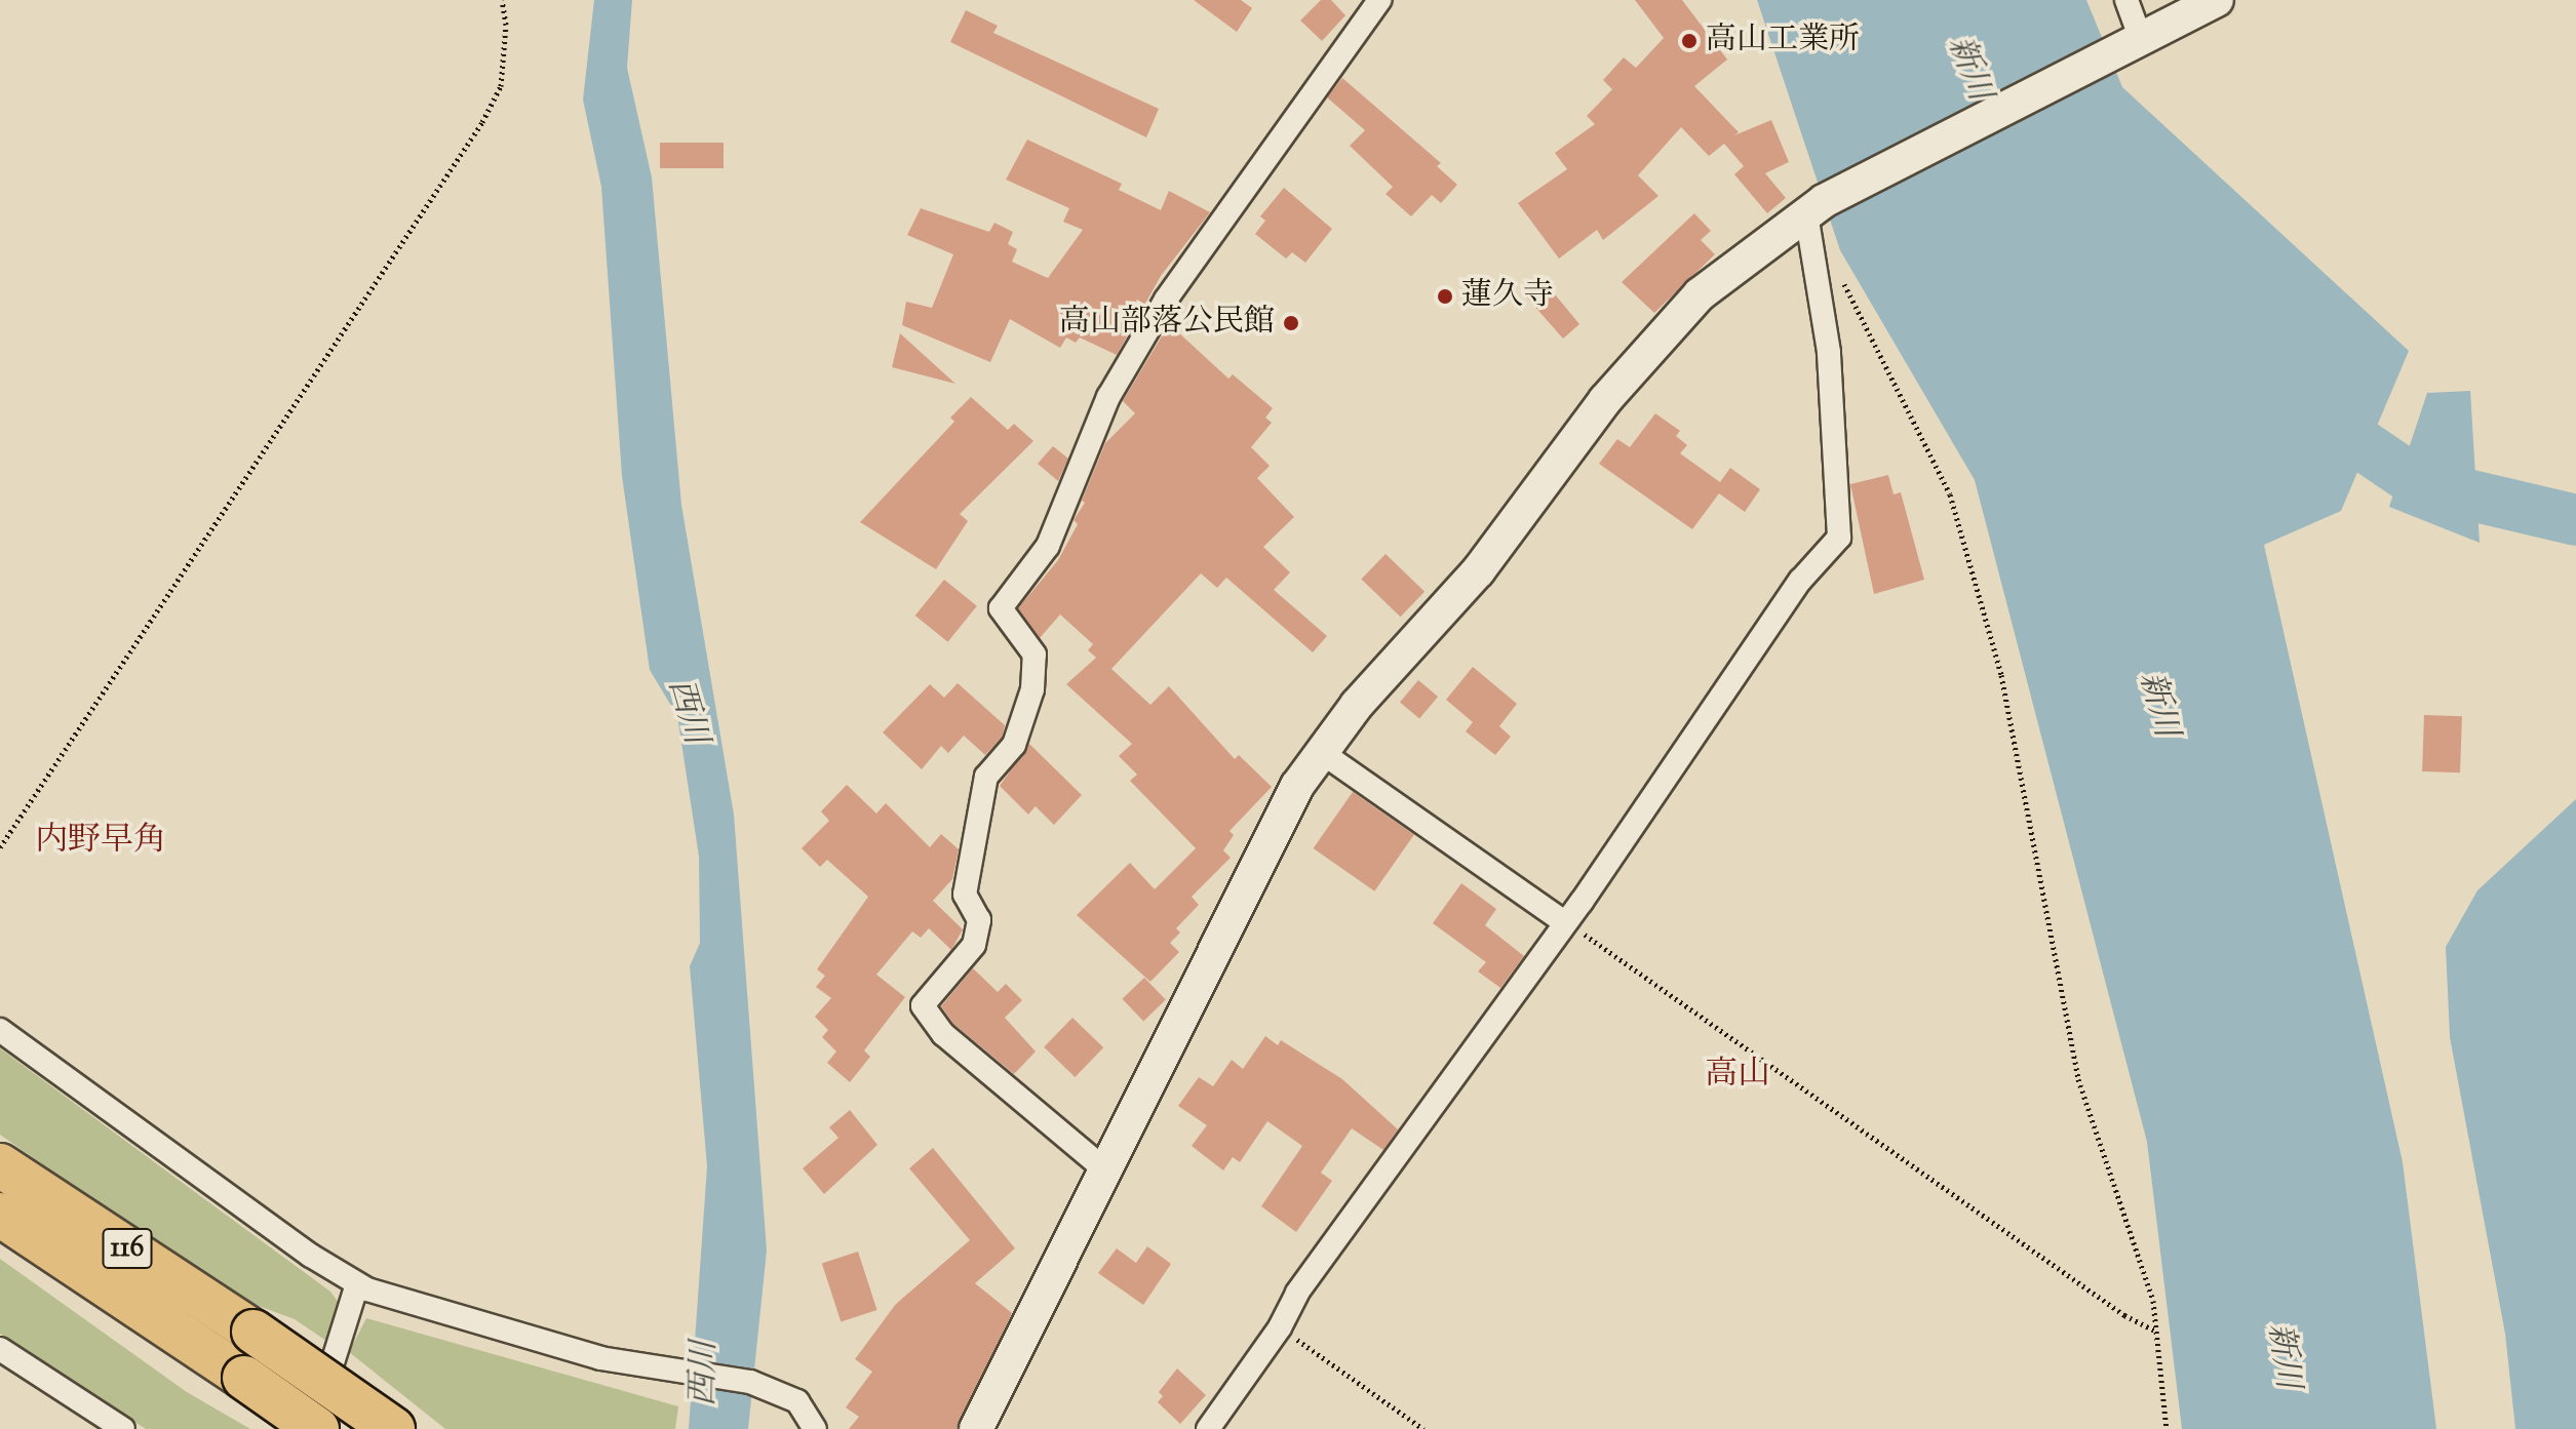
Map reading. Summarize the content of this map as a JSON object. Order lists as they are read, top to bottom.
{
  "streets": {
    "highway": ["116"]
  },
  "districts": ["内野早角", "高山"],
  "water": ["新川", "西川"],
  "places": ["高山工業所", "蓮久寺", "高山部落公民館"]
}
